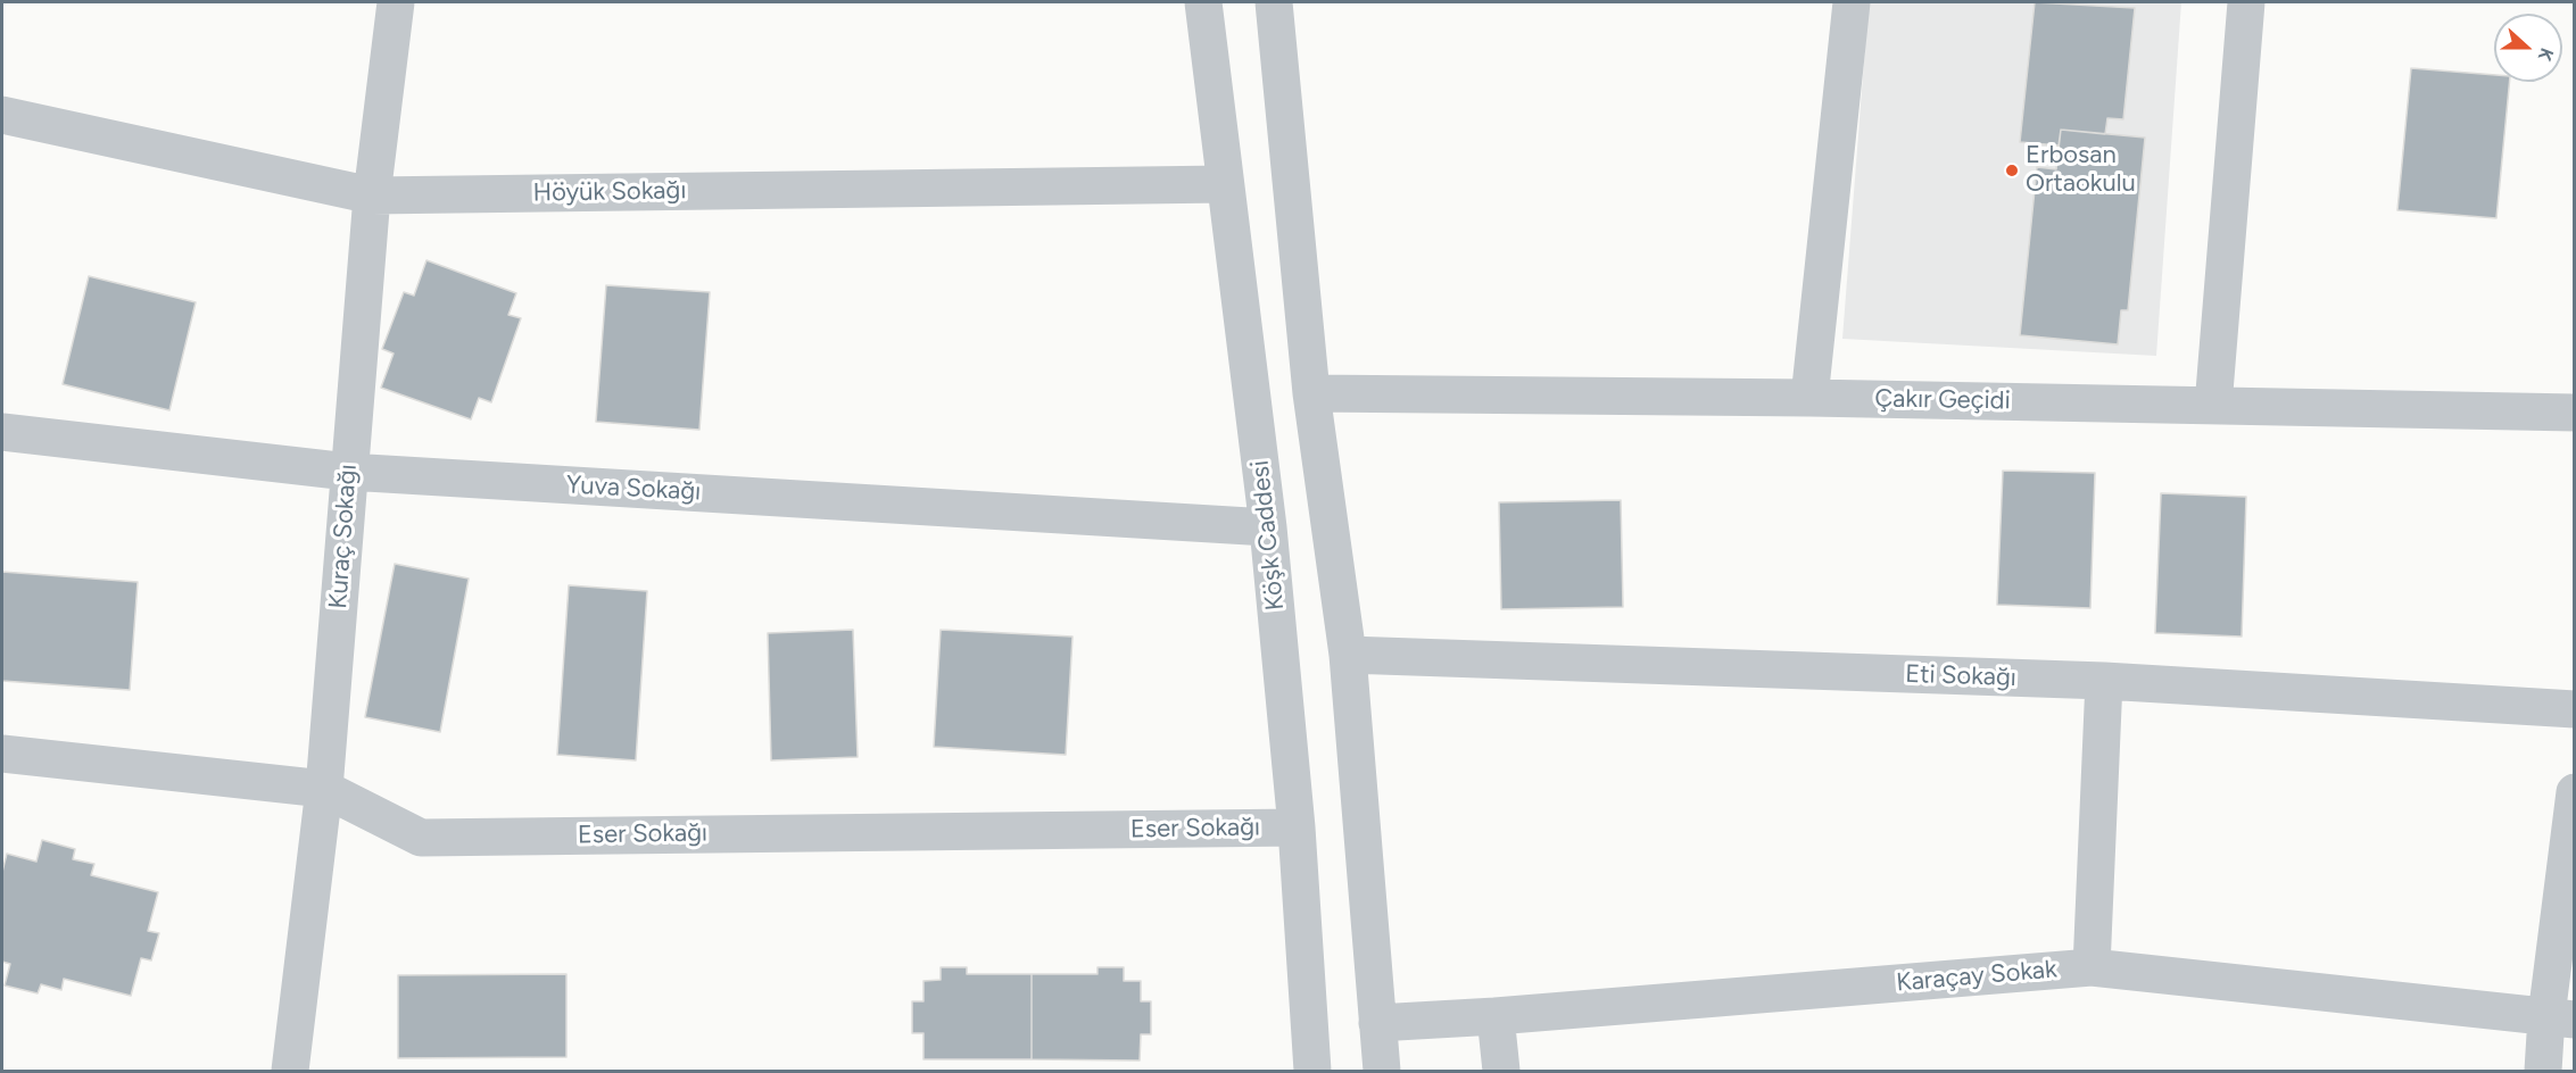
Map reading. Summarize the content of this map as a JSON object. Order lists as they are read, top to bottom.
{
  "streets": {
    "street": [
      "Höyük Sokağı",
      "Çakır Geçidi",
      "Yuva Sokağı",
      "Köşk Caddesi",
      "Kuraç Sokağı",
      "Eti Sokağı",
      "Eser Sokağı",
      "Karaçay Sokak"
    ]
  },
  "crossings": [
    ["Höyük Sokağı", "Köşk Caddesi"],
    ["Höyük Sokağı", "Kuraç Sokağı"],
    ["Yuva Sokağı", "Köşk Caddesi"],
    ["Yuva Sokağı", "Kuraç Sokağı"],
    ["Köşk Caddesi", "Eser Sokağı"],
    ["Kuraç Sokağı", "Eser Sokağı"]
  ],
  "places": ["Erbosan Ortaokulu"],
  "north": "right"
}
